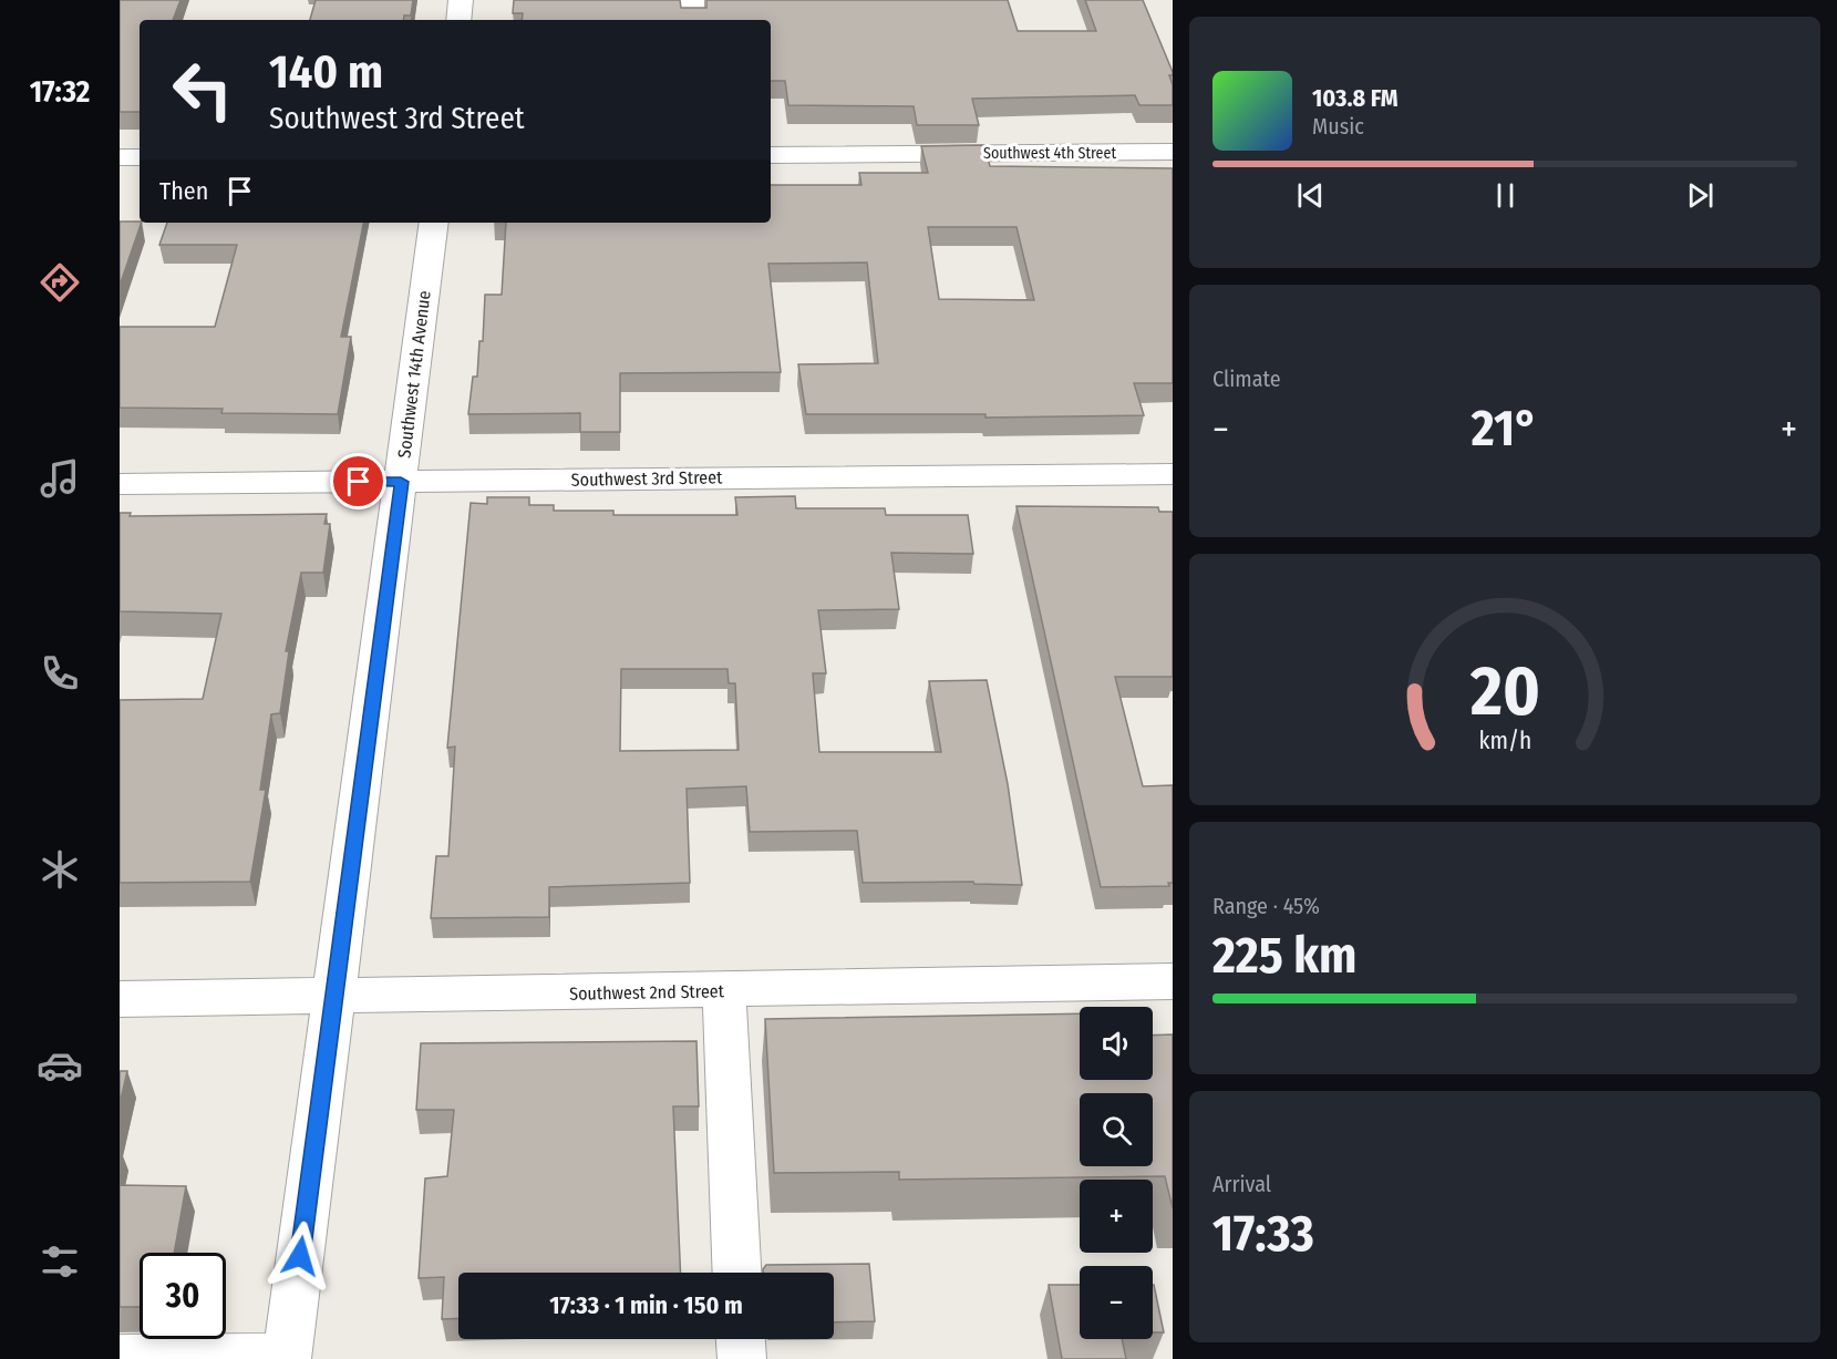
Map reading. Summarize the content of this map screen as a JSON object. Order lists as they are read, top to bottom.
{
  "streets": {
    "street": [
      "Southwest 4th Street",
      "Southwest 14th Avenue",
      "Southwest 3rd Street",
      "Southwest 2nd Street"
    ]
  },
  "crossings": [
    ["Southwest 14th Avenue", "Southwest 3rd Street"],
    ["Southwest 14th Avenue", "Southwest 2nd Street"]
  ],
  "page": {
    "tabs": "17:32",
    "turn": ["140 m", "Southwest 3rd Street"],
    "song": ["103.8 FM", "Music"],
    "then": "Then",
    "tile": [
      "Climate",
      ["Range · 45%", "225 km"],
      ["Arrival", "17:33"]
    ],
    "heat": ["−", "21°", "+"],
    "map_buttons": ["+", "−"],
    "limit": "30",
    "trip": "17:33 · 1 min · 150 m",
    "gauge": ["20", "km/h"]
  }
}
